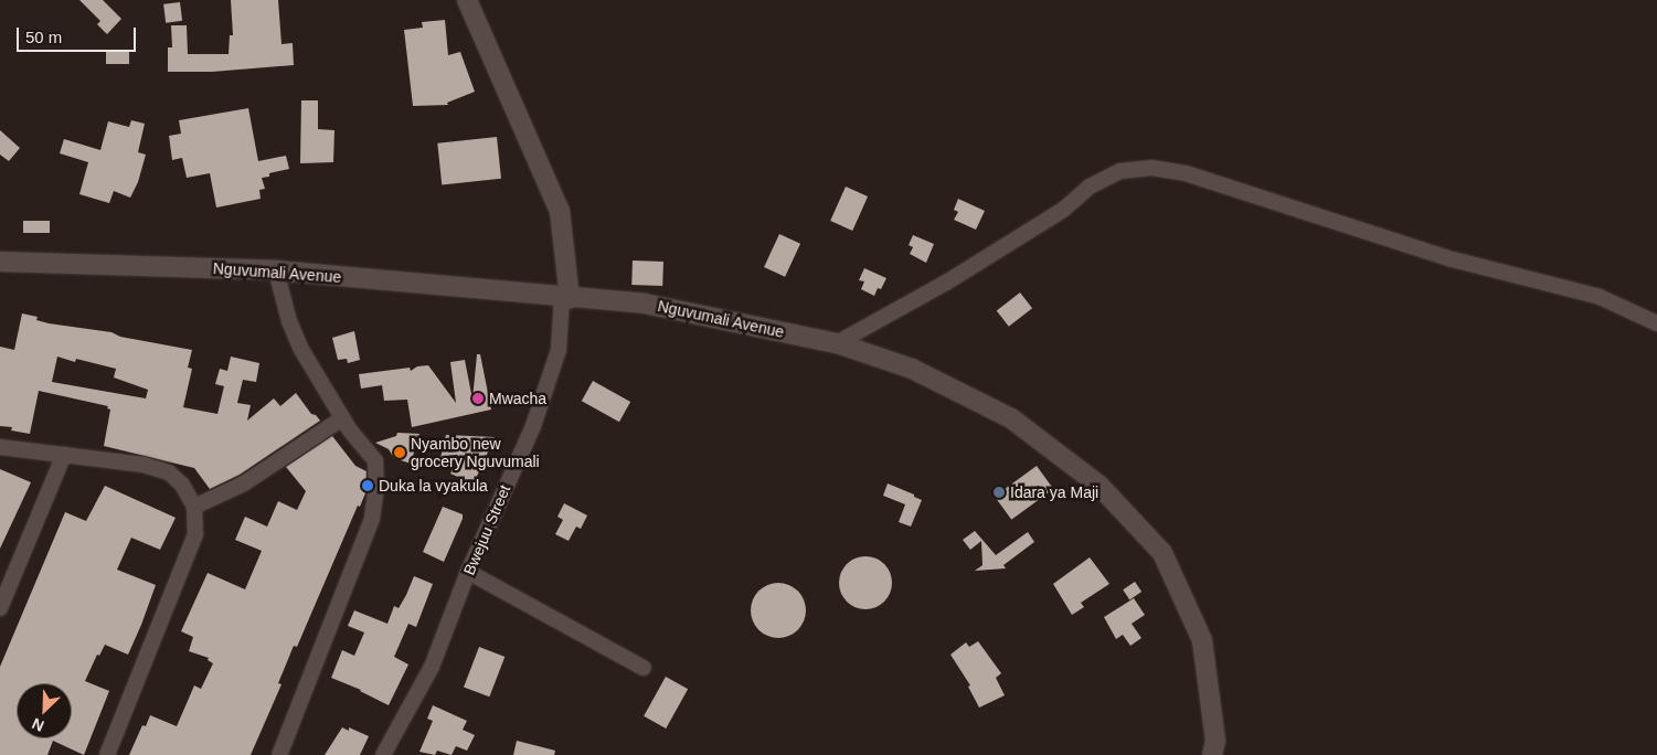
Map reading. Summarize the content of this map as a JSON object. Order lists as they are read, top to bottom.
{
  "streets": {
    "street": ["Nguvumali Avenue", "Bwejuu Street"]
  },
  "crossings": [
    ["Nguvumali Avenue", "Bwejuu Street"]
  ],
  "places": [
    "Mwacha",
    "Nyambo new grocery Nguvumali",
    "Duka la vyakula",
    "Idara ya Maji"
  ],
  "scale_bar": "50 m",
  "north": "bottom left"
}
